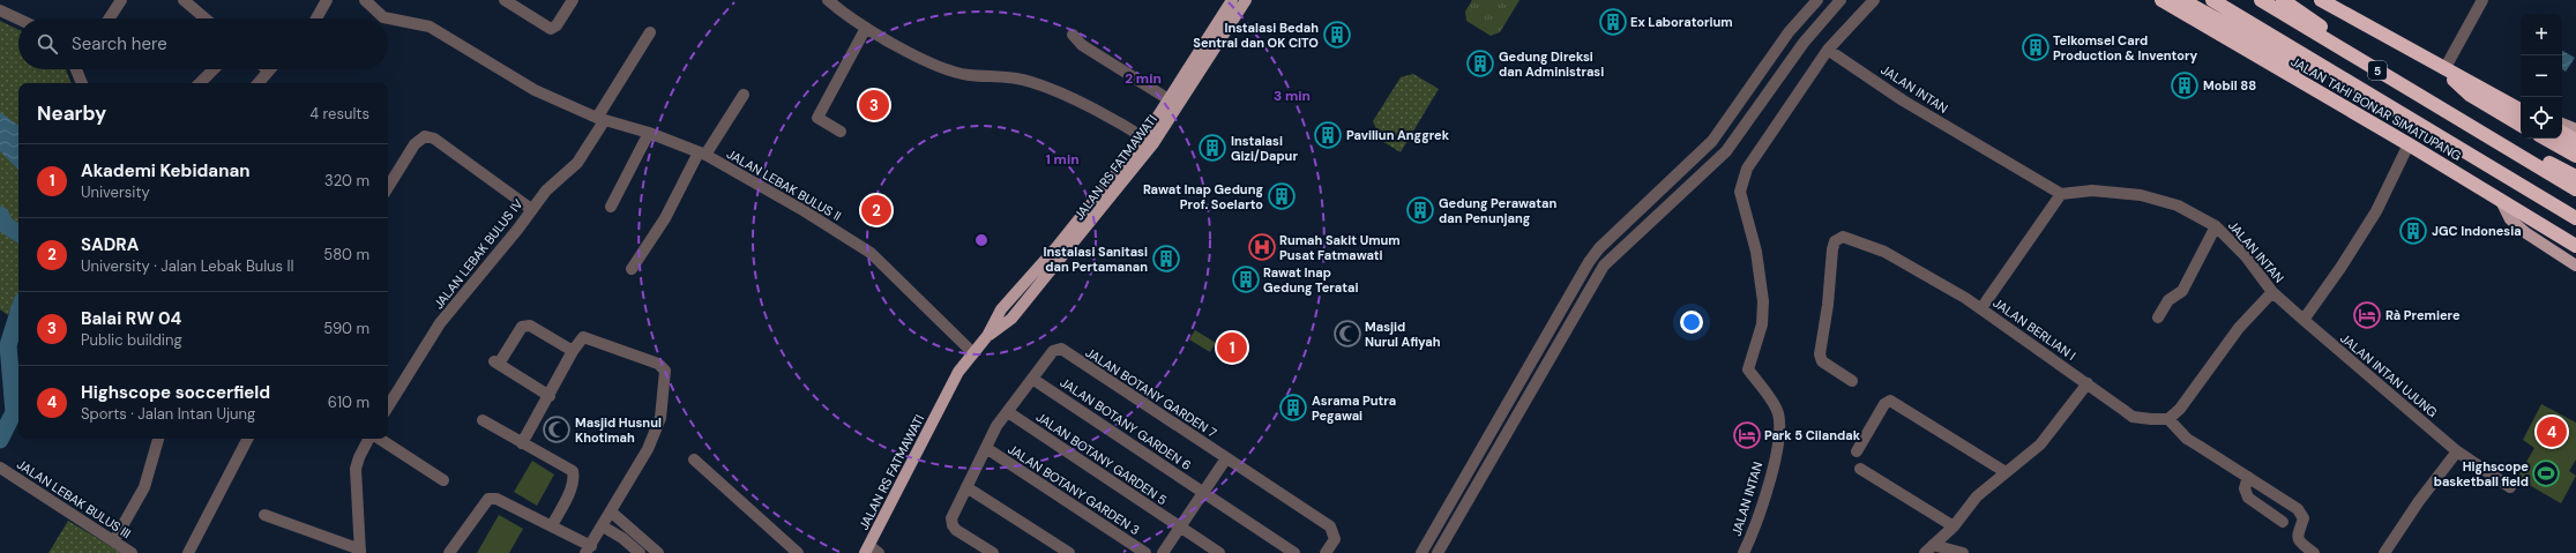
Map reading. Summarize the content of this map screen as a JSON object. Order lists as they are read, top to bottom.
{
  "streets": {
    "highway": ["5", "JALAN TAHI BONAR SIMATUPANG"],
    "main road": ["JALAN RS FATMAWATI"],
    "street": [
      "JALAN INTAN",
      "JALAN LEBAK BULUS II",
      "JALAN LEBAK BULUS IV",
      "JALAN BERLIAN I",
      "JALAN INTAN UJUNG",
      "JALAN BOTANY GARDEN 7",
      "JALAN BOTANY GARDEN 6",
      "JALAN BOTANY GARDEN 5",
      "JALAN BOTANY GARDEN 3",
      "JALAN LEBAK BULUS III"
    ]
  },
  "crossings": [
    ["JALAN INTAN", "JALAN BERLIAN I"],
    ["JALAN INTAN", "JALAN INTAN UJUNG"],
    ["JALAN RS FATMAWATI", "JALAN LEBAK BULUS II"],
    ["JALAN LEBAK BULUS II", "JALAN LEBAK BULUS IV"],
    ["JALAN BOTANY GARDEN 7", "JALAN BOTANY GARDEN 6"]
  ],
  "places": {
    "building": [
      "Ex Laboratorium",
      "Instalasi Bedah Sentral dan OK CITO",
      "Telkomsel Card Production & Inventory",
      "Gedung Direksi dan Administrasi",
      "Mobil 88",
      "Paviliun Anggrek",
      "Instalasi Gizi/Dapur",
      "Rawat Inap Gedung Prof. Soelarto",
      "Gedung Perawatan dan Penunjang",
      "JGC Indonesia",
      "Instalasi Sanitasi dan Pertamanan",
      "Rawat Inap Gedung Teratai",
      "Asrama Putra Pegawai"
    ],
    "hospital": ["Rumah Sakit Umum Pusat Fatmawati"],
    "hotel": ["Rà Premiere", "Park 5 Cilandak"],
    "mosque": ["Masjid Nurul Afiyah", "Masjid Husnul Khotimah"],
    "sports": ["Highscope basketball field"]
  },
  "page": {
    "map_buttons": ["+", "−"],
    "search": "Search here",
    "heading": ["Nearby", "4 results"],
    "pins": [
      "3",
      "2",
      "1",
      "4"
    ],
    "list": [
      {
        "mark": "1",
        "name": "Akademi Kebidanan",
        "note": "University",
        "value": "320 m"
      },
      {
        "mark": "2",
        "name": "SADRA",
        "note": "University · Jalan Lebak Bulus II",
        "value": "580 m"
      },
      {
        "mark": "3",
        "name": "Balai RW 04",
        "note": "Public building",
        "value": "590 m"
      },
      {
        "mark": "4",
        "name": "Highscope soccerfield",
        "note": "Sports · Jalan Intan Ujung",
        "value": "610 m"
      }
    ]
  },
  "rings": ["2 min", "3 min", "1 min"]
}
